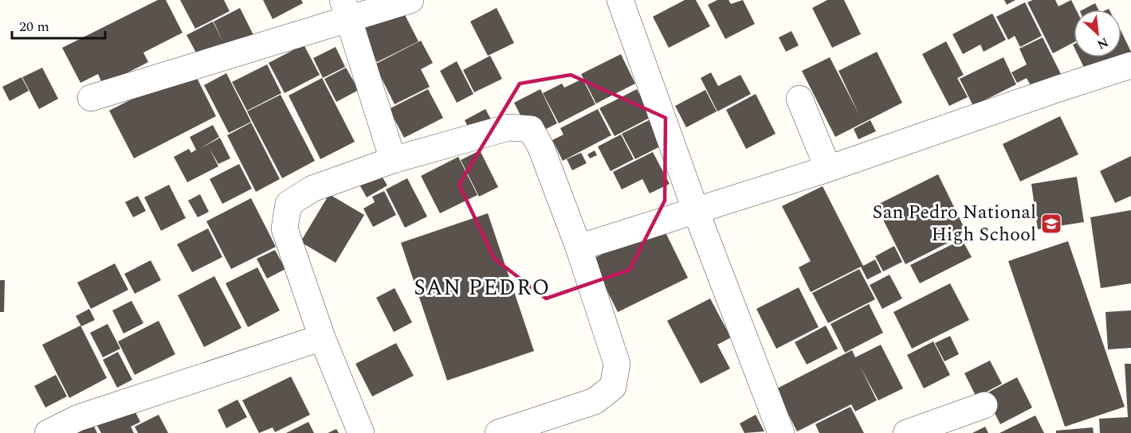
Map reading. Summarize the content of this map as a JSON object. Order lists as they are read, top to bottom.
{
  "districts": ["SAN PEDRO"],
  "places": {
    "school or university": ["San Pedro National High School"]
  },
  "scale_bar": "20 m",
  "north": "bottom right"
}
